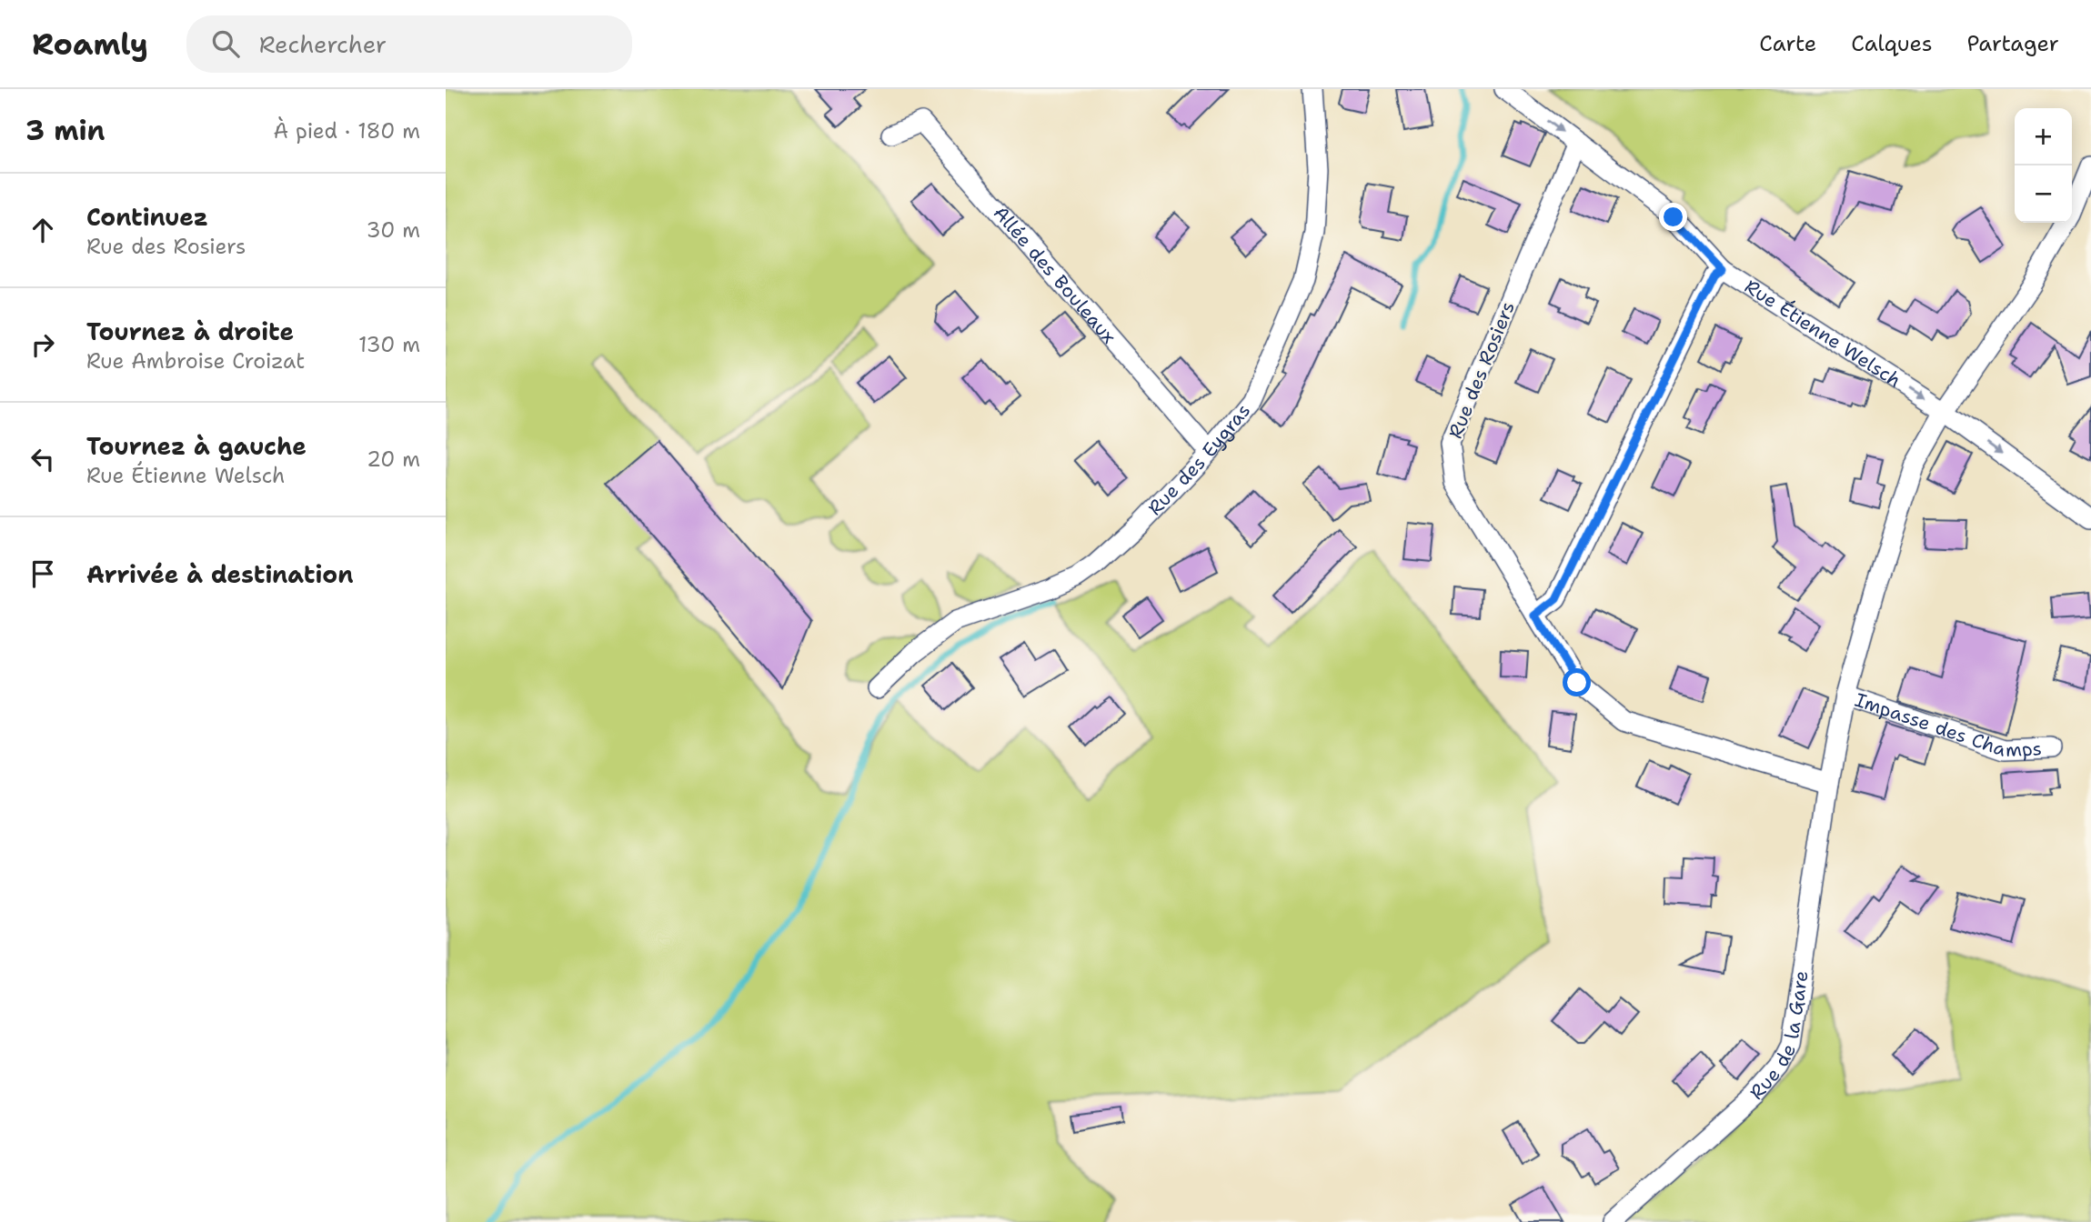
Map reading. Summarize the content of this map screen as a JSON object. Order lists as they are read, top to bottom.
{
  "streets": {
    "street": [
      "Allée des Bouleaux",
      "Rue Étienne Welsch",
      "Rue des Rosiers",
      "Rue des Eygras",
      "Impasse des Champs",
      "Rue de la Gare"
    ]
  },
  "crossings": [
    ["Allée des Bouleaux", "Rue des Eygras"],
    ["Rue Étienne Welsch", "Rue des Rosiers"],
    ["Rue Étienne Welsch", "Rue de la Gare"],
    ["Rue des Rosiers", "Rue de la Gare"],
    ["Impasse des Champs", "Rue de la Gare"]
  ],
  "one_way": ["Rue Étienne Welsch"],
  "page": {
    "header": "Roamly",
    "search": "Rechercher",
    "nav": ["Carte", "Calques", "Partager"],
    "heading": ["3 min", "À pied · 180 m"],
    "map_buttons": ["+", "−"],
    "list": [
      ["Continuez", "Rue des Rosiers", "30 m"],
      ["Tournez à droite", "Rue Ambroise Croizat", "130 m"],
      ["Tournez à gauche", "Rue Étienne Welsch", "20 m"],
      "Arrivée à destination"
    ]
  }
}
